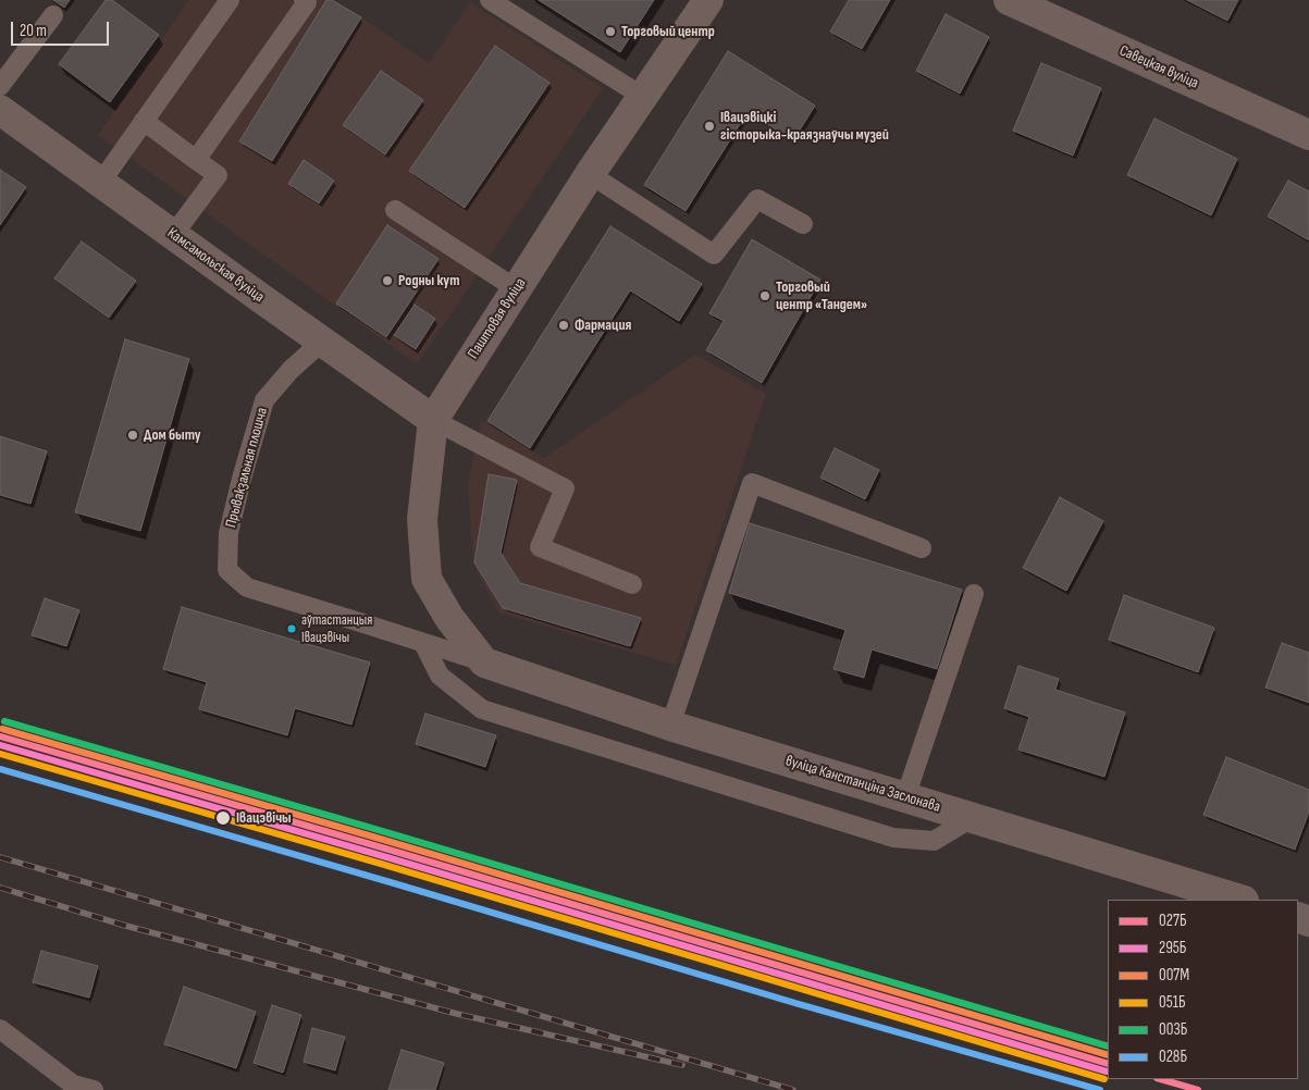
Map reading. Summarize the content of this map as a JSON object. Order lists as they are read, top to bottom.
{
  "streets": {
    "street": [
      "Савецкая вуліца",
      "Камсамольская вуліца",
      "Паштовая вуліца",
      "вуліца Канстанціна Заслонава"
    ],
    "lane": ["Прывакзальная плошча"]
  },
  "crossings": [
    ["Камсамольская вуліца", "Паштовая вуліца"],
    ["Камсамольская вуліца", "Прывакзальная плошча"],
    ["Паштовая вуліца", "Прывакзальная плошча"],
    ["Паштовая вуліца", "вуліца Канстанціна Заслонава"],
    ["Прывакзальная плошча", "вуліца Канстанціна Заслонава"]
  ],
  "places": [
    "Торговый центр",
    "Івацэвіцкі гісторыка-краязнаўчы музей",
    "Родны кут",
    "Торговый центр «Тандем»",
    "Фармация",
    "Дом быту",
    "аўтастанцыя Івацэвічы",
    "Івацэвічы"
  ],
  "lines": [
    "transit line 003Б",
    "transit line 007М",
    "transit line 027Б",
    "transit line 295Б",
    "transit line 051Б",
    "transit line 028Б"
  ],
  "legend": [
    "027Б",
    "295Б",
    "007М",
    "051Б",
    "003Б",
    "028Б"
  ],
  "scale_bar": "20 m"
}
